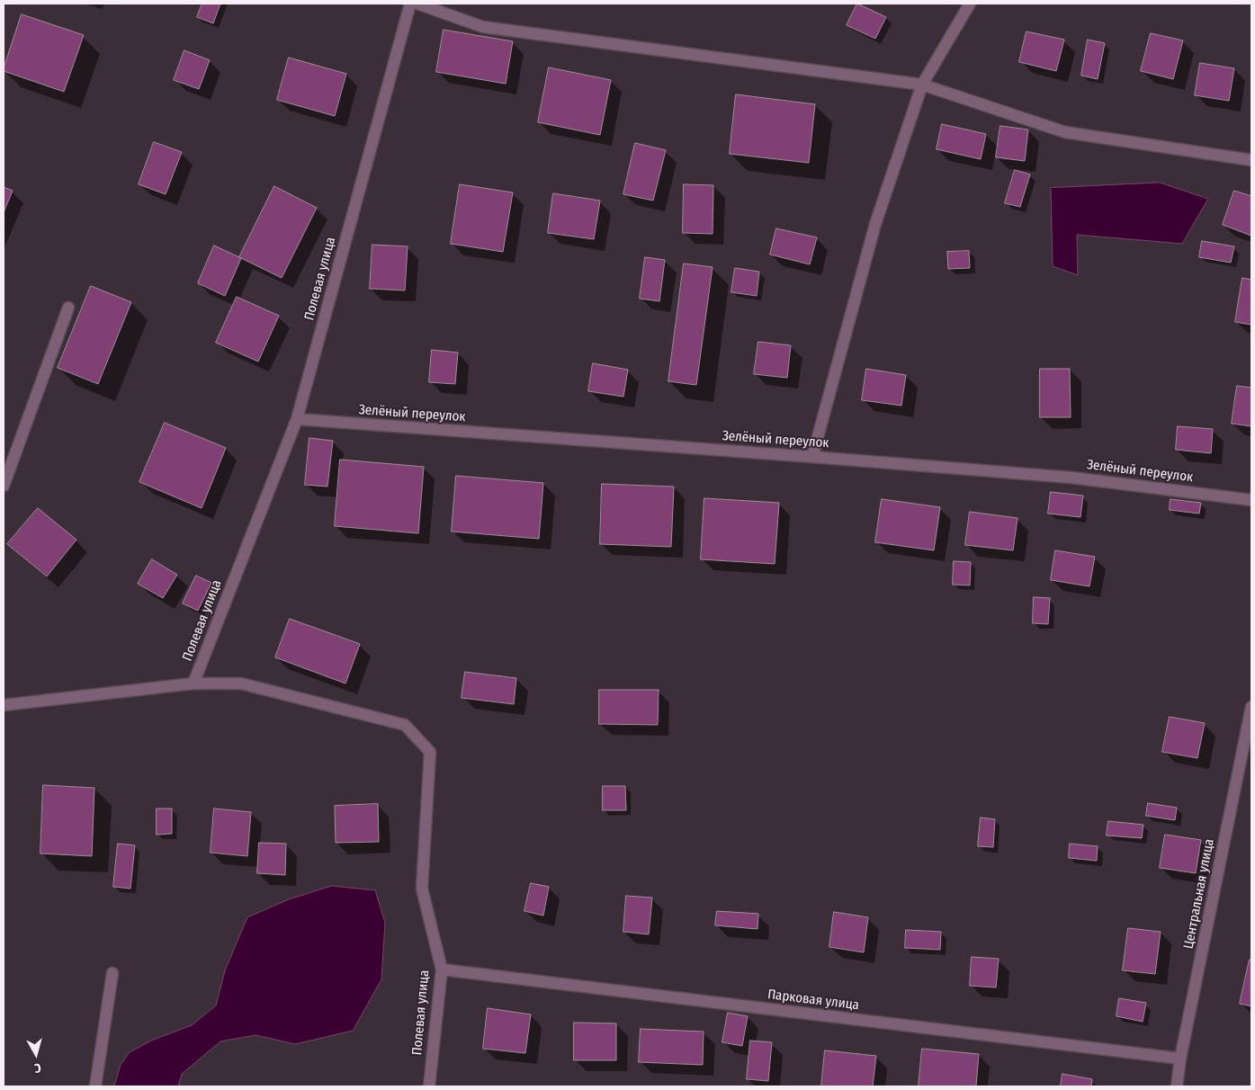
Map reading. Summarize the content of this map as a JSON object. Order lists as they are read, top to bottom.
{
  "streets": {
    "street": [
      "Полевая улица",
      "Зелёный переулок",
      "Центральная улица",
      "Парковая улица"
    ]
  },
  "crossings": [
    ["Полевая улица", "Зелёный переулок"],
    ["Полевая улица", "Парковая улица"],
    ["Центральная улица", "Парковая улица"]
  ],
  "north": "bottom"
}
